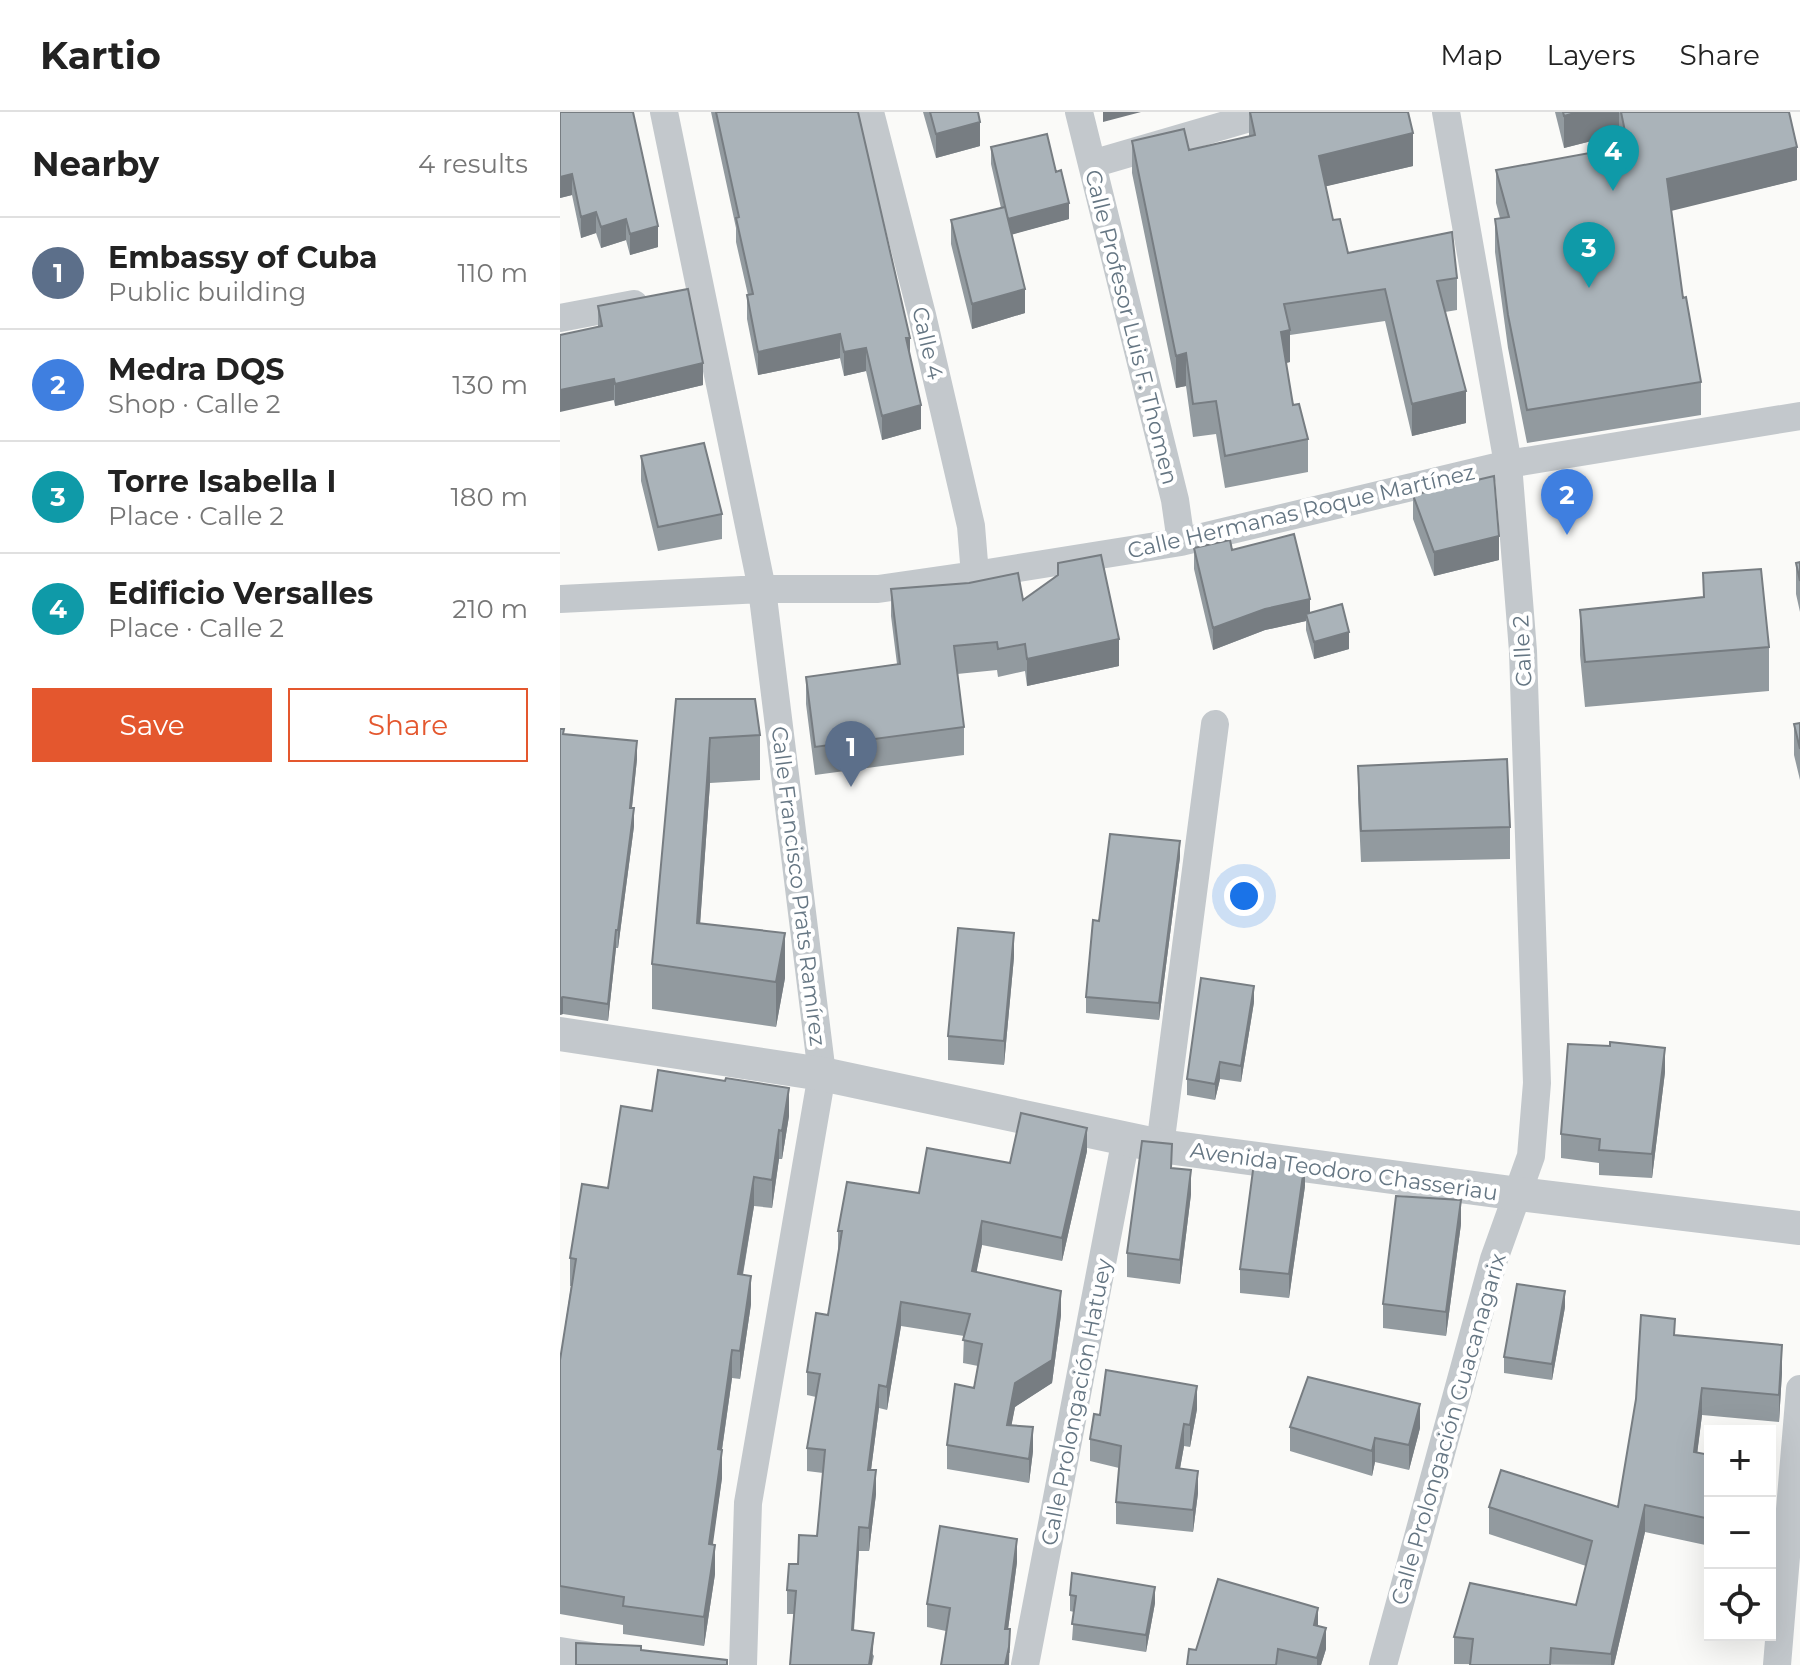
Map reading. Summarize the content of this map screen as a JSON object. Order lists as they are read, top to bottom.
{
  "streets": {
    "street": [
      "Calle Profesor Luis F. Thomen",
      "Calle 4",
      "Calle Hermanas Roque Martínez",
      "Calle 2",
      "Calle Francisco Prats Ramírez",
      "Avenida Teodoro Chasseriau",
      "Calle Prolongación Hatuey",
      "Calle Prolongación Guacanagarix"
    ]
  },
  "crossings": [
    ["Calle Profesor Luis F. Thomen", "Calle Hermanas Roque Martínez"],
    ["Calle 4", "Calle Hermanas Roque Martínez"],
    ["Calle Hermanas Roque Martínez", "Calle 2"],
    ["Calle Hermanas Roque Martínez", "Calle Francisco Prats Ramírez"],
    ["Calle 2", "Avenida Teodoro Chasseriau"],
    ["Calle 2", "Calle Prolongación Guacanagarix"],
    ["Calle Francisco Prats Ramírez", "Avenida Teodoro Chasseriau"],
    ["Avenida Teodoro Chasseriau", "Calle Prolongación Hatuey"],
    ["Avenida Teodoro Chasseriau", "Calle Prolongación Guacanagarix"]
  ],
  "page": {
    "header": "Kartio",
    "nav": ["Map", "Layers", "Share"],
    "heading": ["Nearby", "4 results"],
    "pins": [
      "4",
      "3",
      "2",
      "1"
    ],
    "list": [
      {
        "mark": "1",
        "name": "Embassy of Cuba",
        "note": "Public building",
        "value": "110 m"
      },
      {
        "mark": "2",
        "name": "Medra DQS",
        "note": "Shop · Calle 2",
        "value": "130 m"
      },
      {
        "mark": "3",
        "name": "Torre Isabella I",
        "note": "Place · Calle 2",
        "value": "180 m"
      },
      {
        "mark": "4",
        "name": "Edificio Versalles",
        "note": "Place · Calle 2",
        "value": "210 m"
      }
    ],
    "buttons": ["Save", "Share"],
    "map_buttons": ["+", "−"]
  }
}
